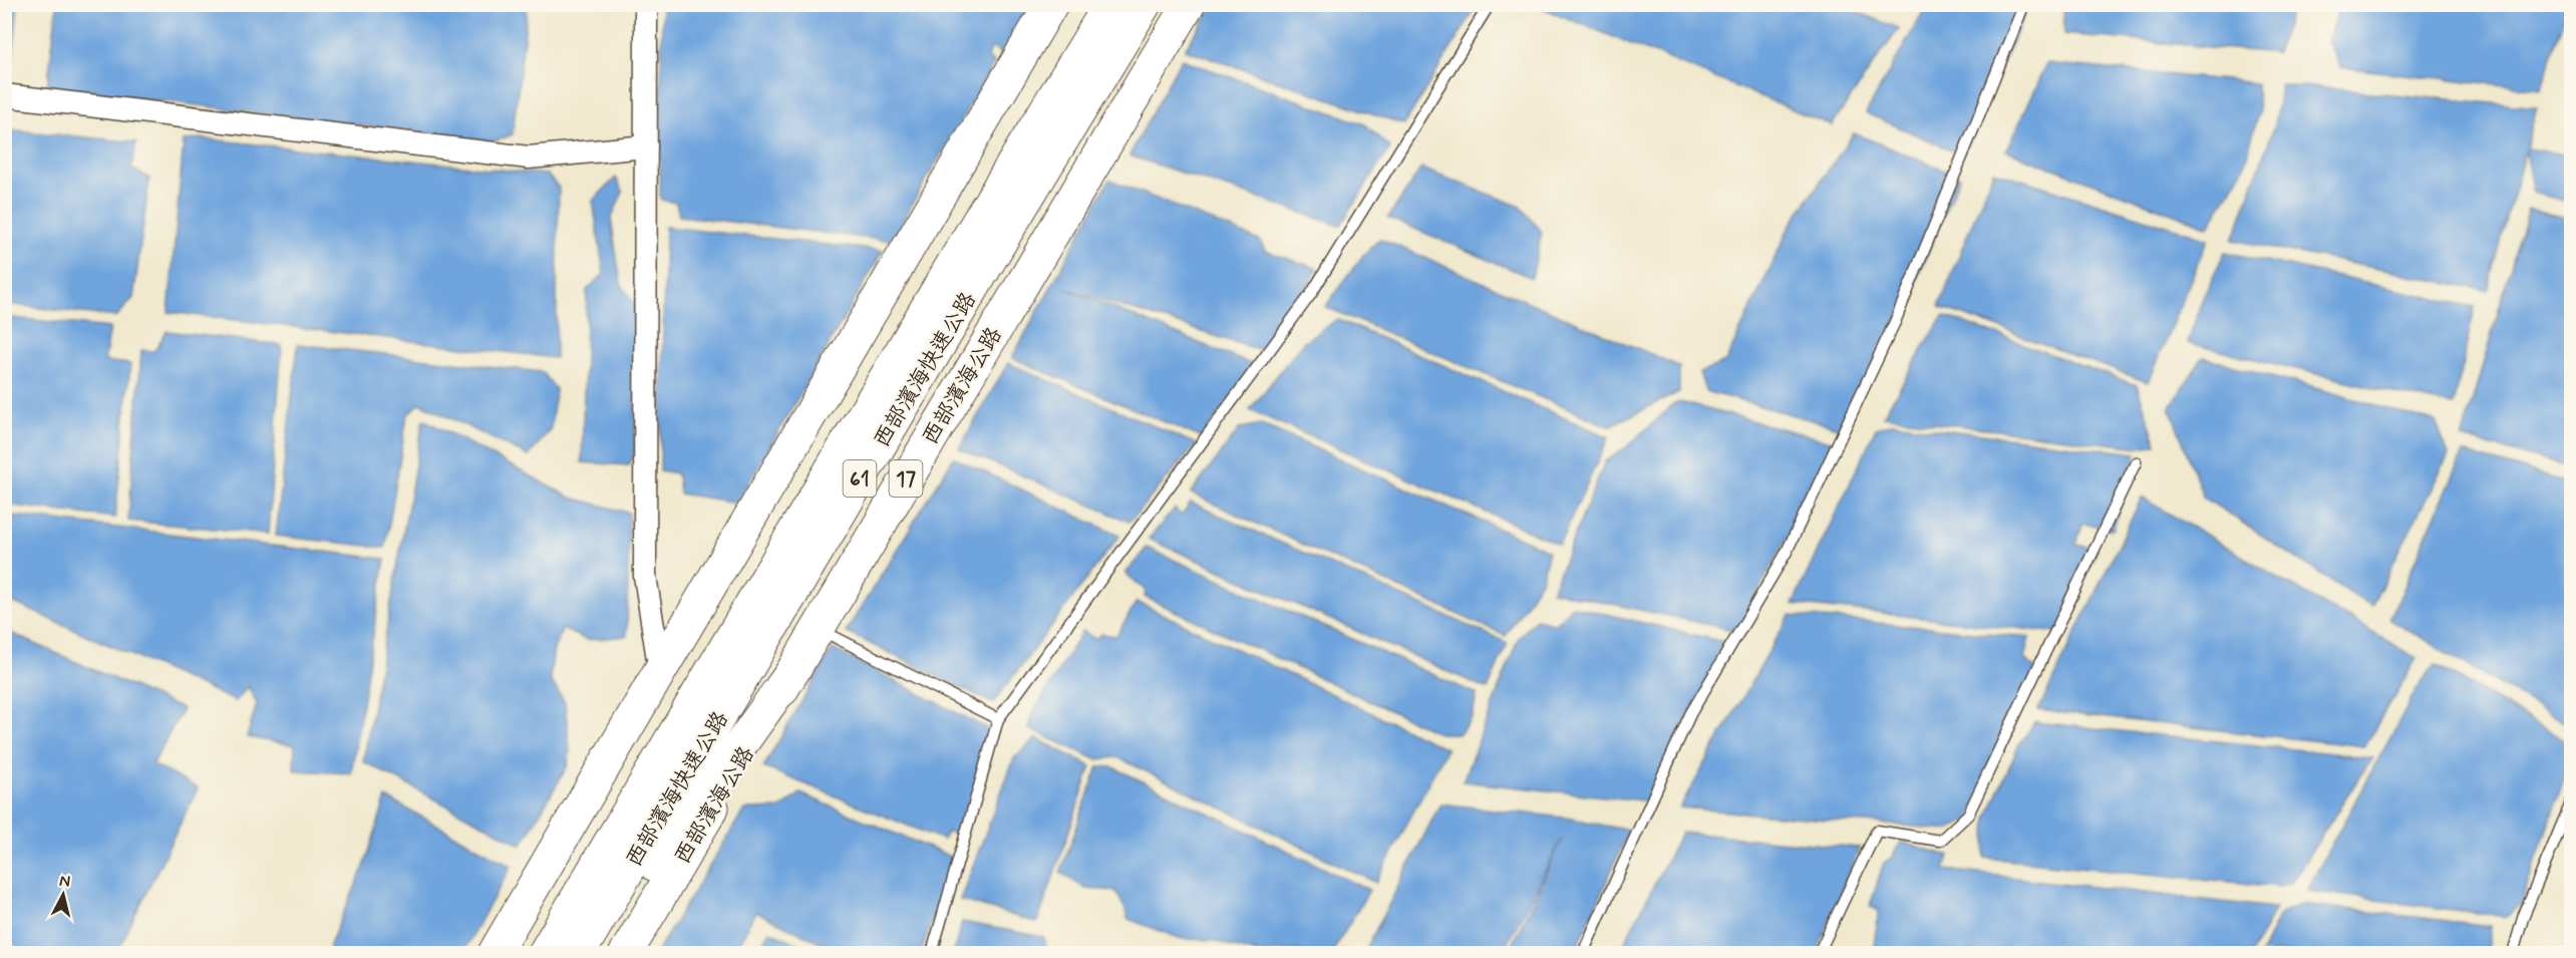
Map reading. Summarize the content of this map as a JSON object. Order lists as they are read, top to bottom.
{
  "streets": {
    "main road": [
      "西部濱海快速公路",
      "西部濱海公路",
      "61",
      "17"
    ]
  },
  "north": "top"
}
